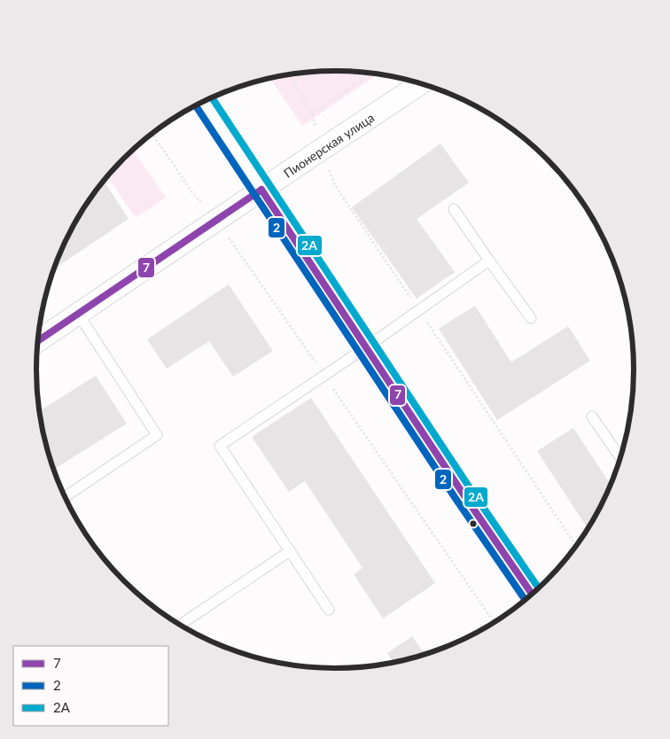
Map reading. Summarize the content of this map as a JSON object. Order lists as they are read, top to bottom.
{
  "streets": {
    "street": ["Пионерская улица"]
  },
  "lines": ["transit line 2А", "transit line 2", "transit line 7"],
  "legend": ["7", "2", "2А"]
}
